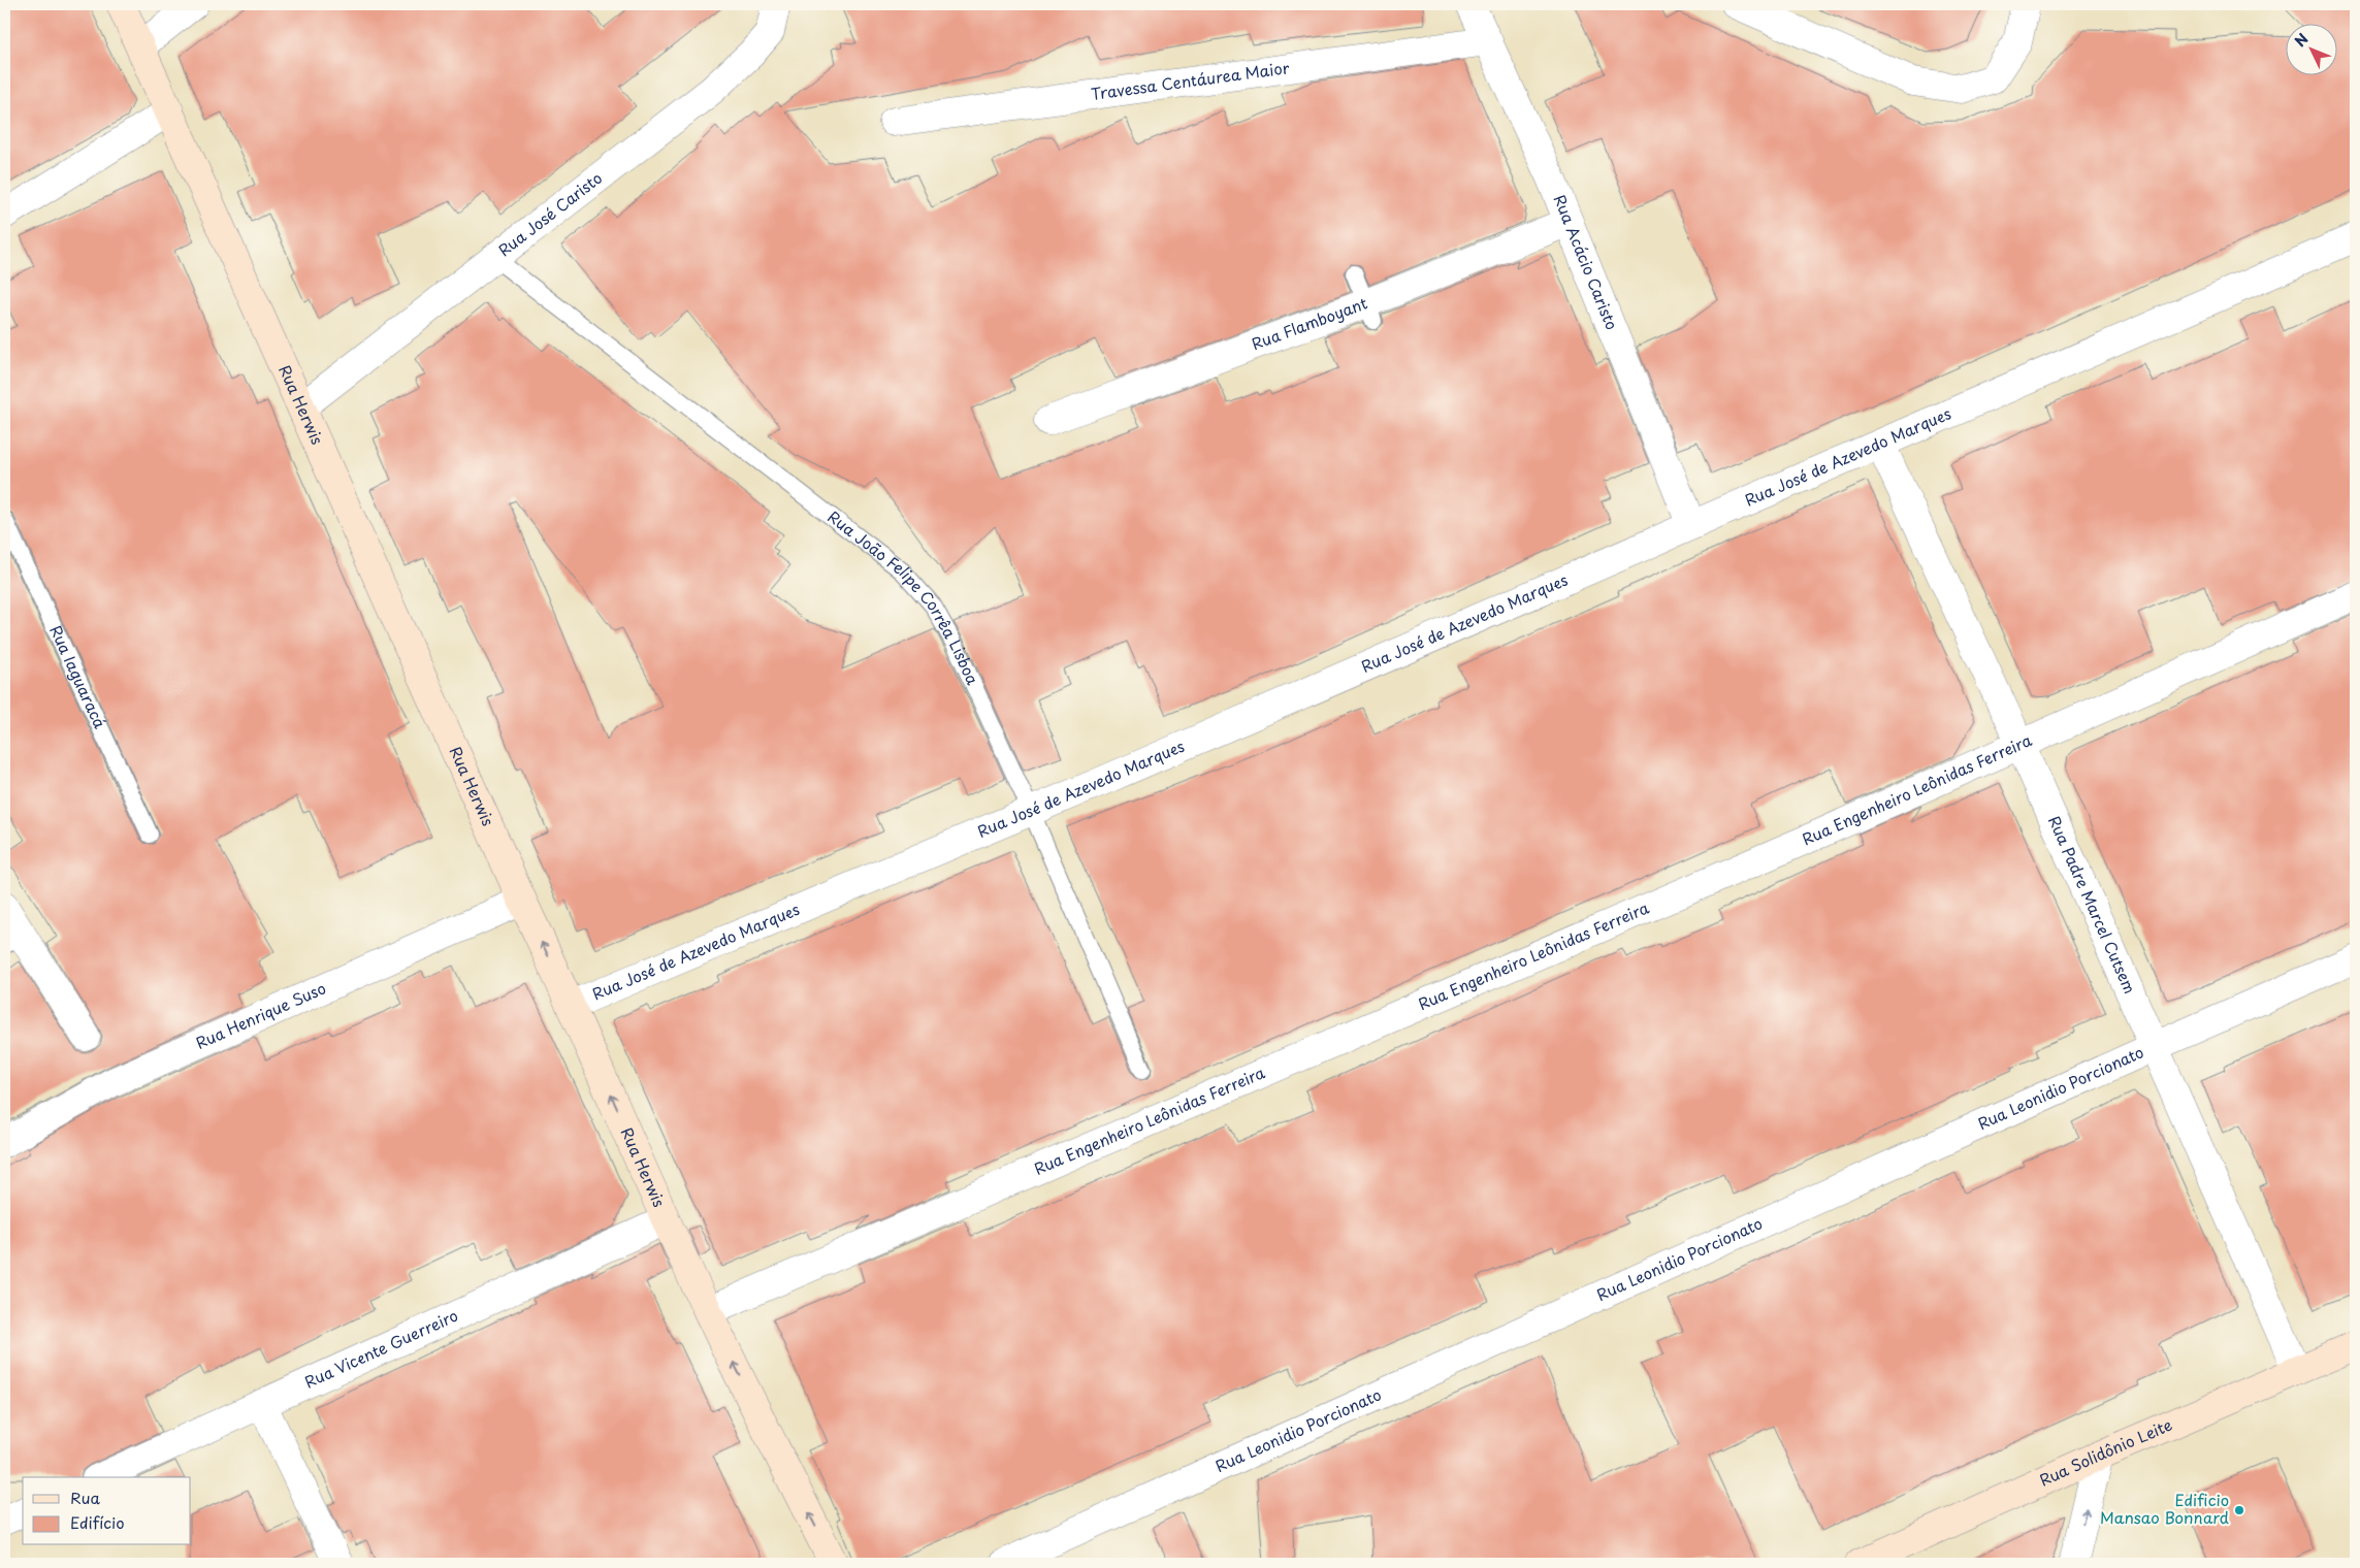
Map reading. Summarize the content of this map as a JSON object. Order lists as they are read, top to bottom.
{
  "streets": {
    "main road": ["Rua Herwis", "Rua Solidônio Leite"],
    "street": [
      "Travessa Centáurea Maior",
      "Rua José Caristo",
      "Rua Acácio Caristo",
      "Rua Flamboyant",
      "Rua José de Azevedo Marques",
      "Rua Engenheiro Leônidas Ferreira",
      "Rua Padre Marcel Cutsem",
      "Rua Henrique Suso",
      "Rua Leonidio Porcionato",
      "Rua Vicente Guerreiro"
    ],
    "lane": ["Rua João Felipe Corrêa Lisboa", "Rua Iaguaracá"]
  },
  "crossings": [
    ["Travessa Centáurea Maior", "Rua Acácio Caristo"],
    ["Rua José Caristo", "Rua Herwis"],
    ["Rua José Caristo", "Rua João Felipe Corrêa Lisboa"],
    ["Rua Acácio Caristo", "Rua Flamboyant"],
    ["Rua Acácio Caristo", "Rua José de Azevedo Marques"],
    ["Rua Herwis", "Rua José de Azevedo Marques"],
    ["Rua Herwis", "Rua Engenheiro Leônidas Ferreira"],
    ["Rua Herwis", "Rua Henrique Suso"],
    ["Rua Herwis", "Rua Vicente Guerreiro"],
    ["Rua José de Azevedo Marques", "Rua João Felipe Corrêa Lisboa"],
    ["Rua José de Azevedo Marques", "Rua Padre Marcel Cutsem"],
    ["Rua Engenheiro Leônidas Ferreira", "Rua Padre Marcel Cutsem"],
    ["Rua Padre Marcel Cutsem", "Rua Leonidio Porcionato"],
    ["Rua Padre Marcel Cutsem", "Rua Solidônio Leite"]
  ],
  "one_way": ["Rua Herwis"],
  "places": ["Edificio Mansao Bonnard"],
  "legend": ["Rua", "Edifício"],
  "north": "top left"
}
